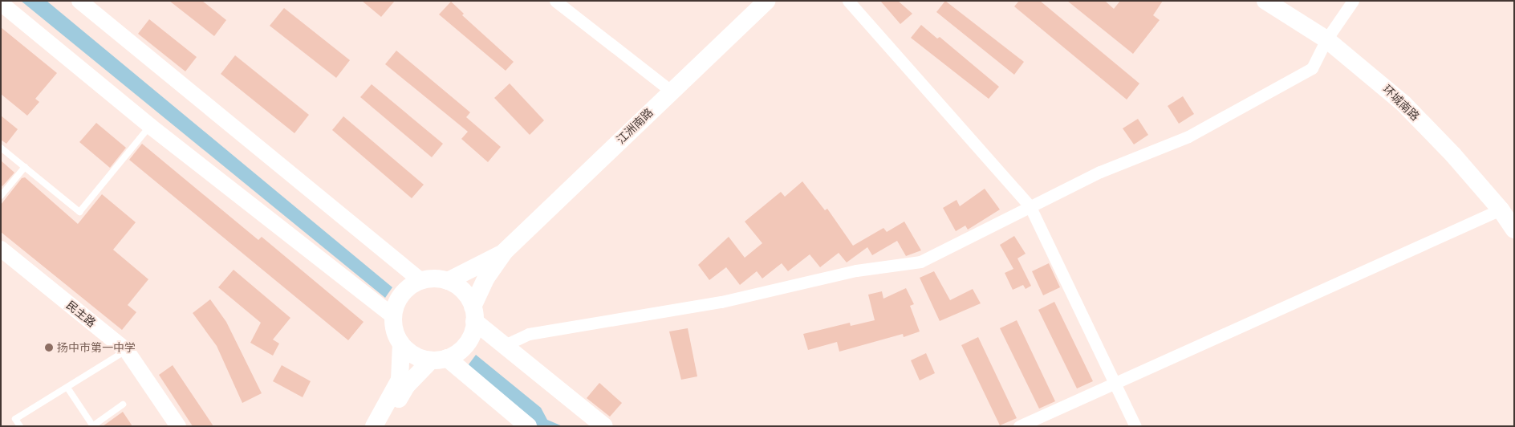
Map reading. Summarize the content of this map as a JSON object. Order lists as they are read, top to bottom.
{
  "streets": {
    "main road": ["环城南路", "江洲南路"],
    "street": ["民主路"]
  },
  "places": ["扬中市第一中学"]
}
